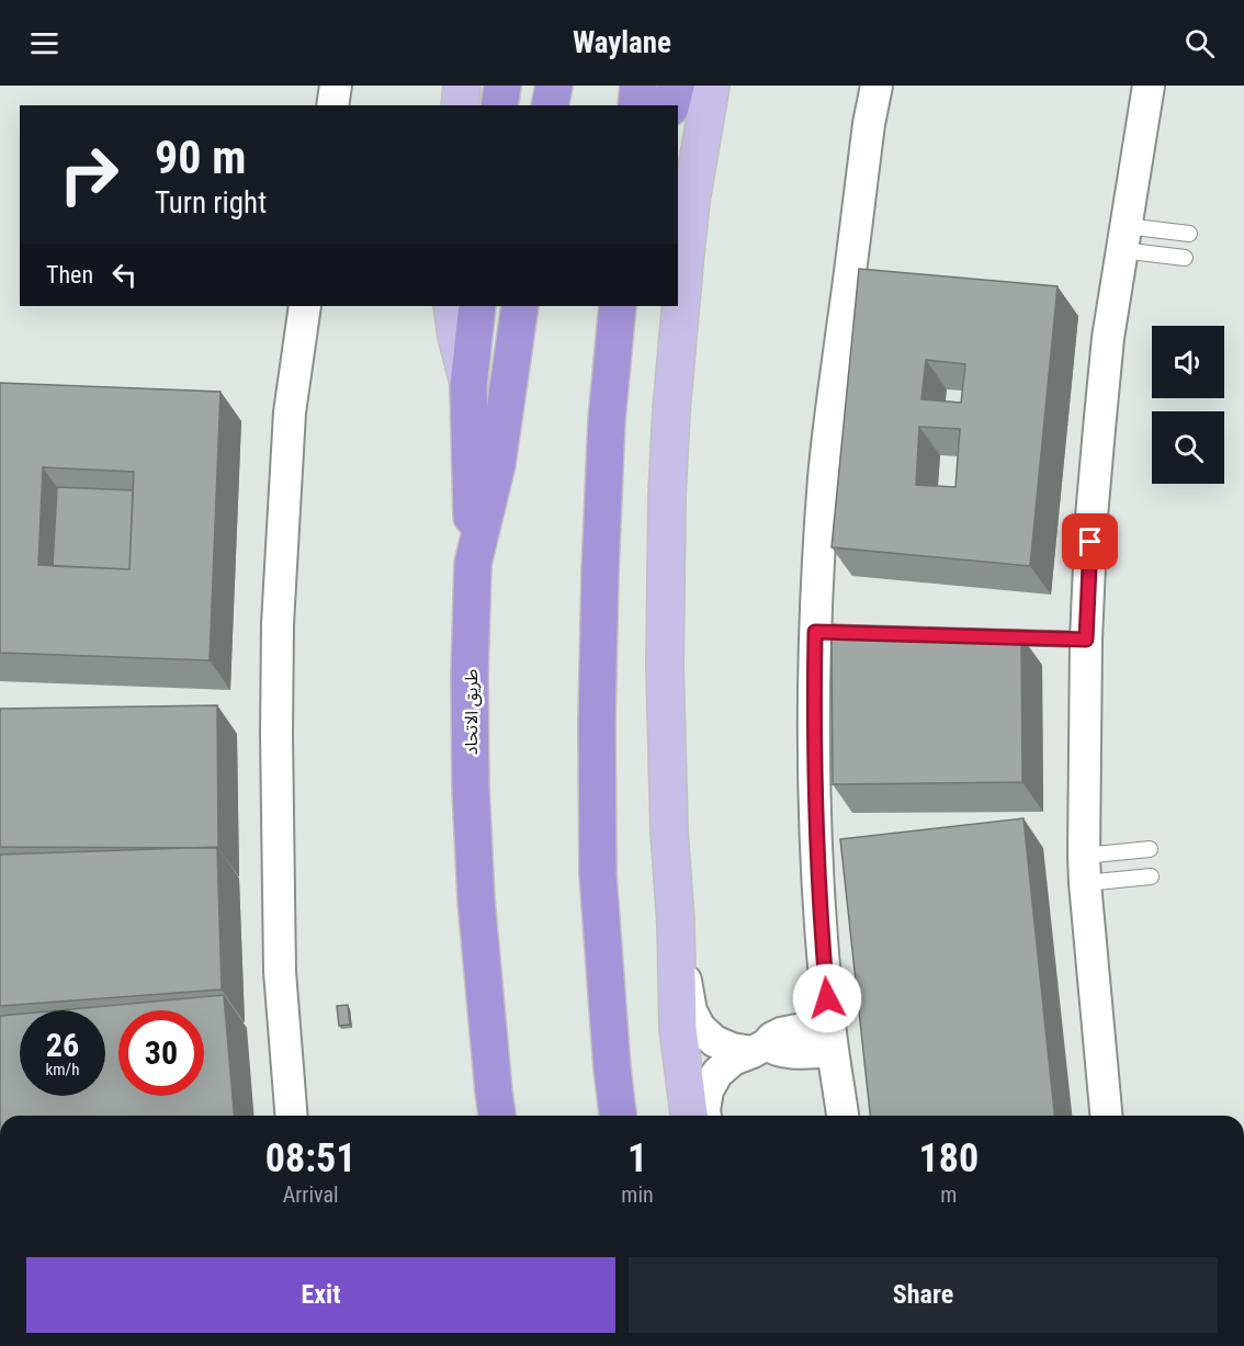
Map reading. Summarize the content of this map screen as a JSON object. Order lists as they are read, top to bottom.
{
  "streets": {
    "highway": ["طريق الاتحاد"]
  },
  "page": {
    "header": "Waylane",
    "turn": ["90 m", "Turn right"],
    "then": "Then",
    "speed": "26 km/h",
    "limit": "30",
    "eta": [
      "08:51",
      "Arrival",
      "1",
      "min",
      "180",
      "m"
    ],
    "buttons": ["Exit", "Share"]
  }
}
